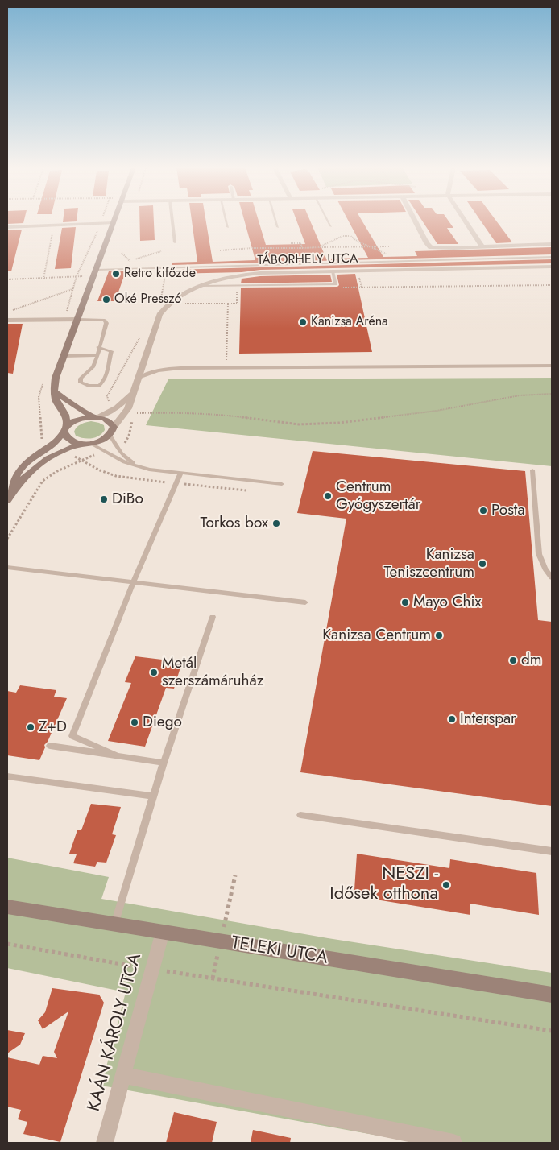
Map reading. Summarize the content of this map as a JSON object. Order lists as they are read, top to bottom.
{
  "streets": {
    "main road": ["TELEKI UTCA"],
    "street": ["TÁBORHELY UTCA", "KAÁN KÁROLY UTCA"]
  },
  "crossings": [
    ["TELEKI UTCA", "KAÁN KÁROLY UTCA"]
  ],
  "places": [
    "Retro kifőzde",
    "Oké Presszó",
    "Kanizsa Aréna",
    "Centrum Gyógyszertár",
    "DiBo",
    "Posta",
    "Torkos box",
    "Kanizsa Teniszcentrum",
    "Mayo Chix",
    "Kanizsa Centrum",
    "dm",
    "Metál szerszámáruház",
    "Interspar",
    "Diego",
    "Z+D",
    "NESZI - Idősek otthona"
  ]
}
